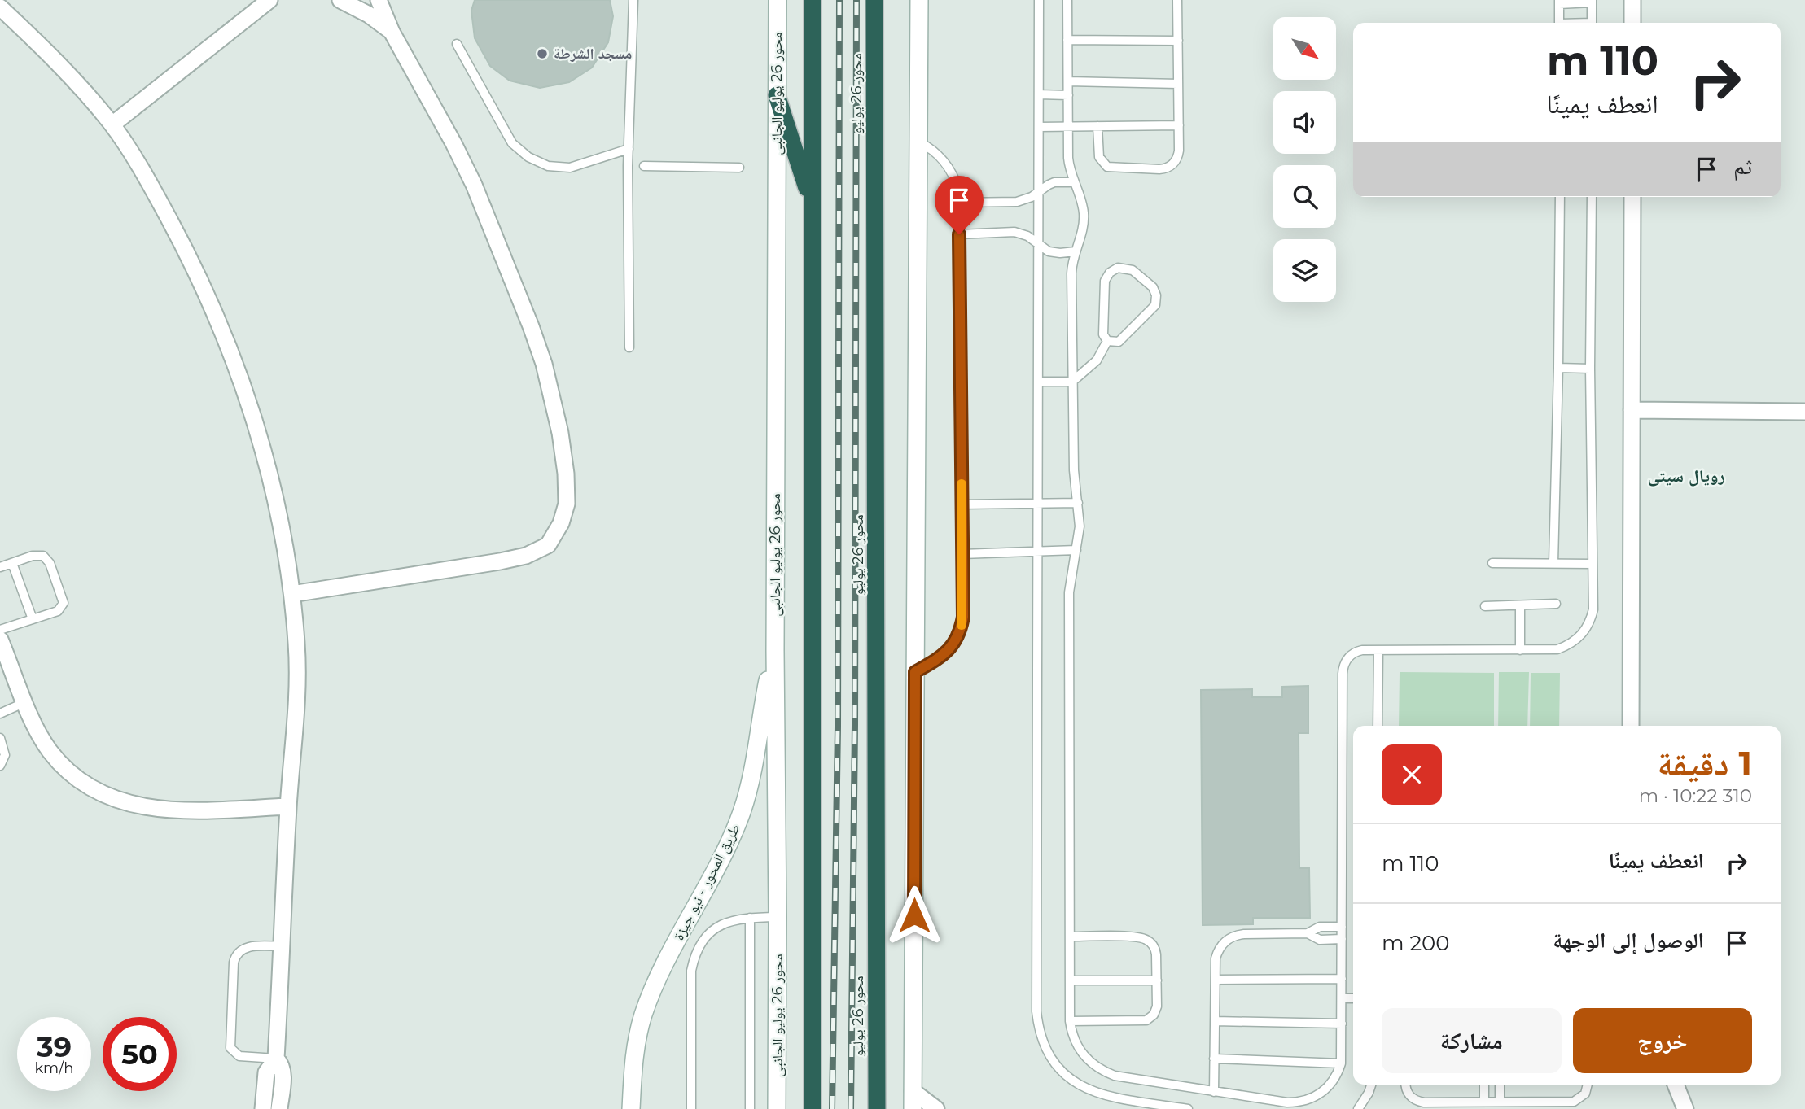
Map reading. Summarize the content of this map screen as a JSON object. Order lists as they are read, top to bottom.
{
  "streets": {
    "highway": ["محور 26 يوليو"],
    "main road": ["محور 26 يوليو الجانبى", "طريق المحور - نيو جيزة"]
  },
  "crossings": [
    ["محور 26 يوليو الجانبى", "طريق المحور - نيو جيزة"]
  ],
  "districts": ["رويال سيتى"],
  "places": ["مسجد الشرطة"],
  "north": "bottom right",
  "page": {
    "turn": ["110 m", "انعطف يمينًا"],
    "then": "ثم",
    "heading": ["1 دقيقة", "310 m · 10:22"],
    "list": [
      {
        "name": "انعطف يمينًا",
        "value": "110 m"
      },
      {
        "name": "الوصول إلى الوجهة",
        "value": "200 m"
      }
    ],
    "buttons": ["خروج", "مشاركة"],
    "speed": "39 km/h",
    "limit": "50"
  }
}
